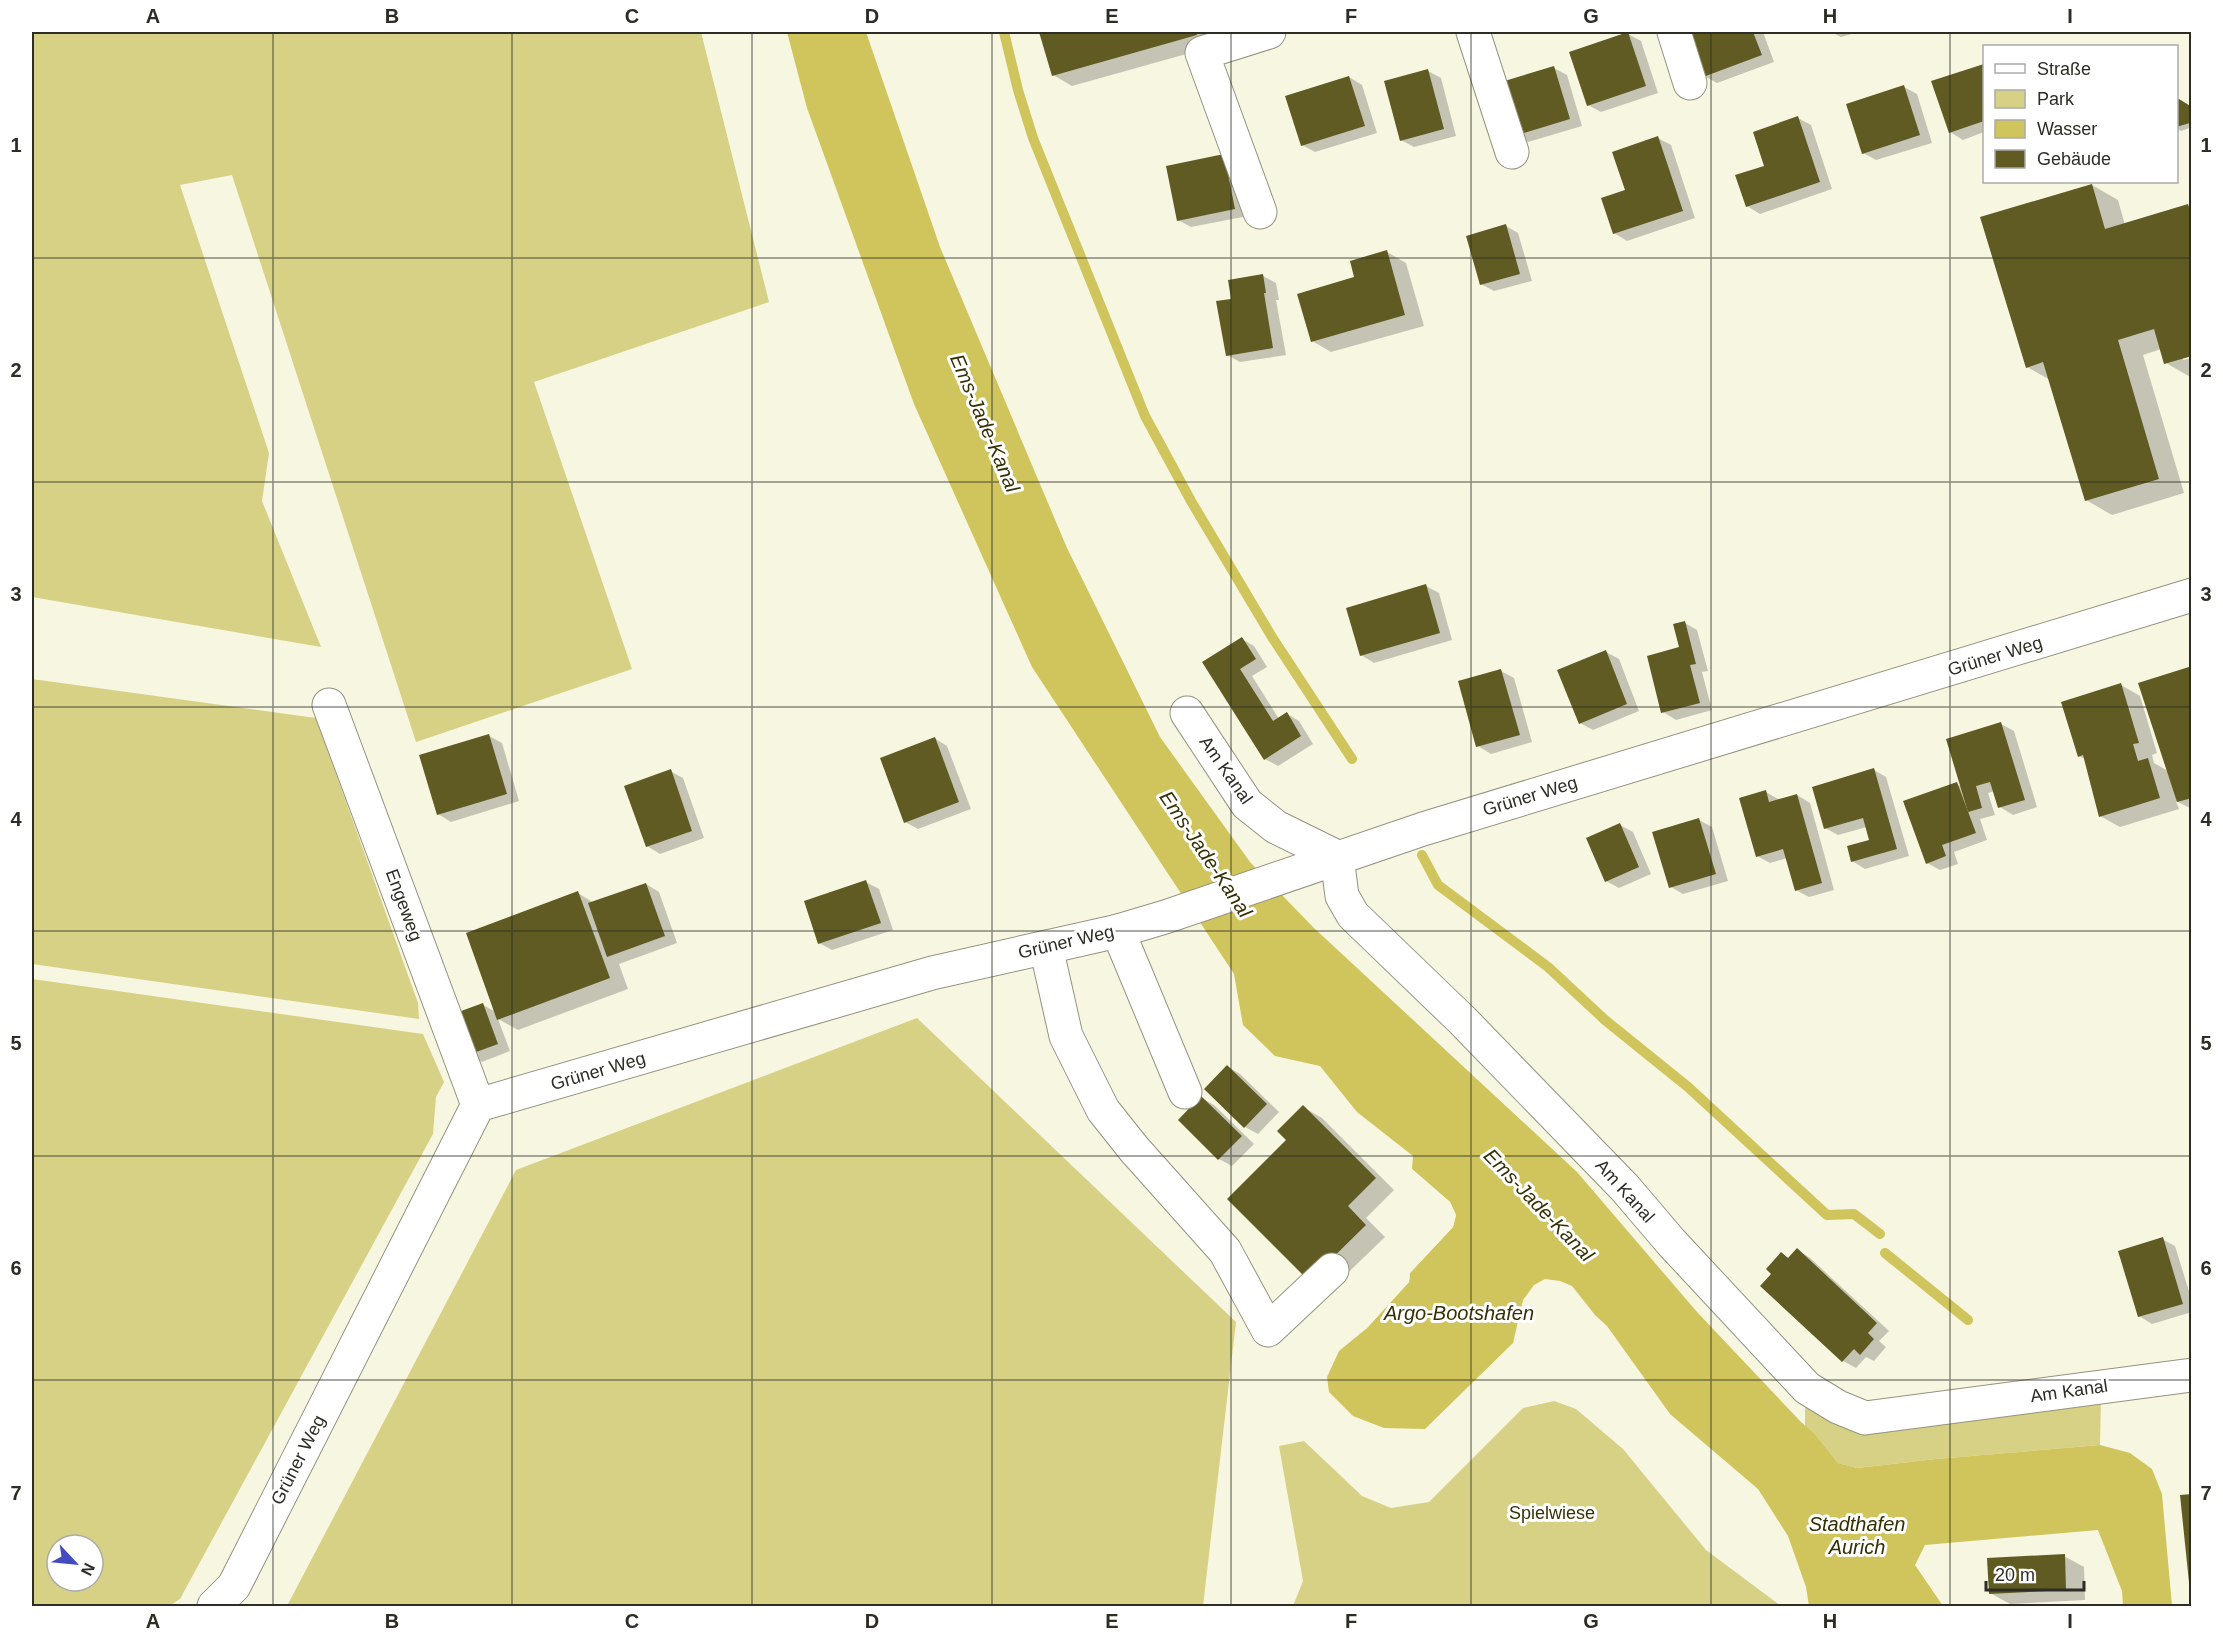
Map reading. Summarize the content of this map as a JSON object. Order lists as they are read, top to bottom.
{
  "streets": {
    "street": ["Grüner Weg", "Am Kanal", "Engeweg"]
  },
  "crossings": [
    ["Grüner Weg", "Am Kanal"],
    ["Grüner Weg", "Engeweg"]
  ],
  "water": ["Ems-Jade-Kanal", "Argo-Bootshafen", "Stadthafen Aurich"],
  "parks": ["Spielwiese"],
  "legend": [
    "Straße",
    "Park",
    "Wasser",
    "Gebäude"
  ],
  "scale_bar": "20 m",
  "north": "bottom right",
  "grid": {
    "columns": [
      "A",
      "B",
      "C",
      "D",
      "E",
      "F",
      "G",
      "H",
      "I"
    ],
    "rows": [
      "1",
      "2",
      "3",
      "4",
      "5",
      "6",
      "7"
    ]
  }
}
